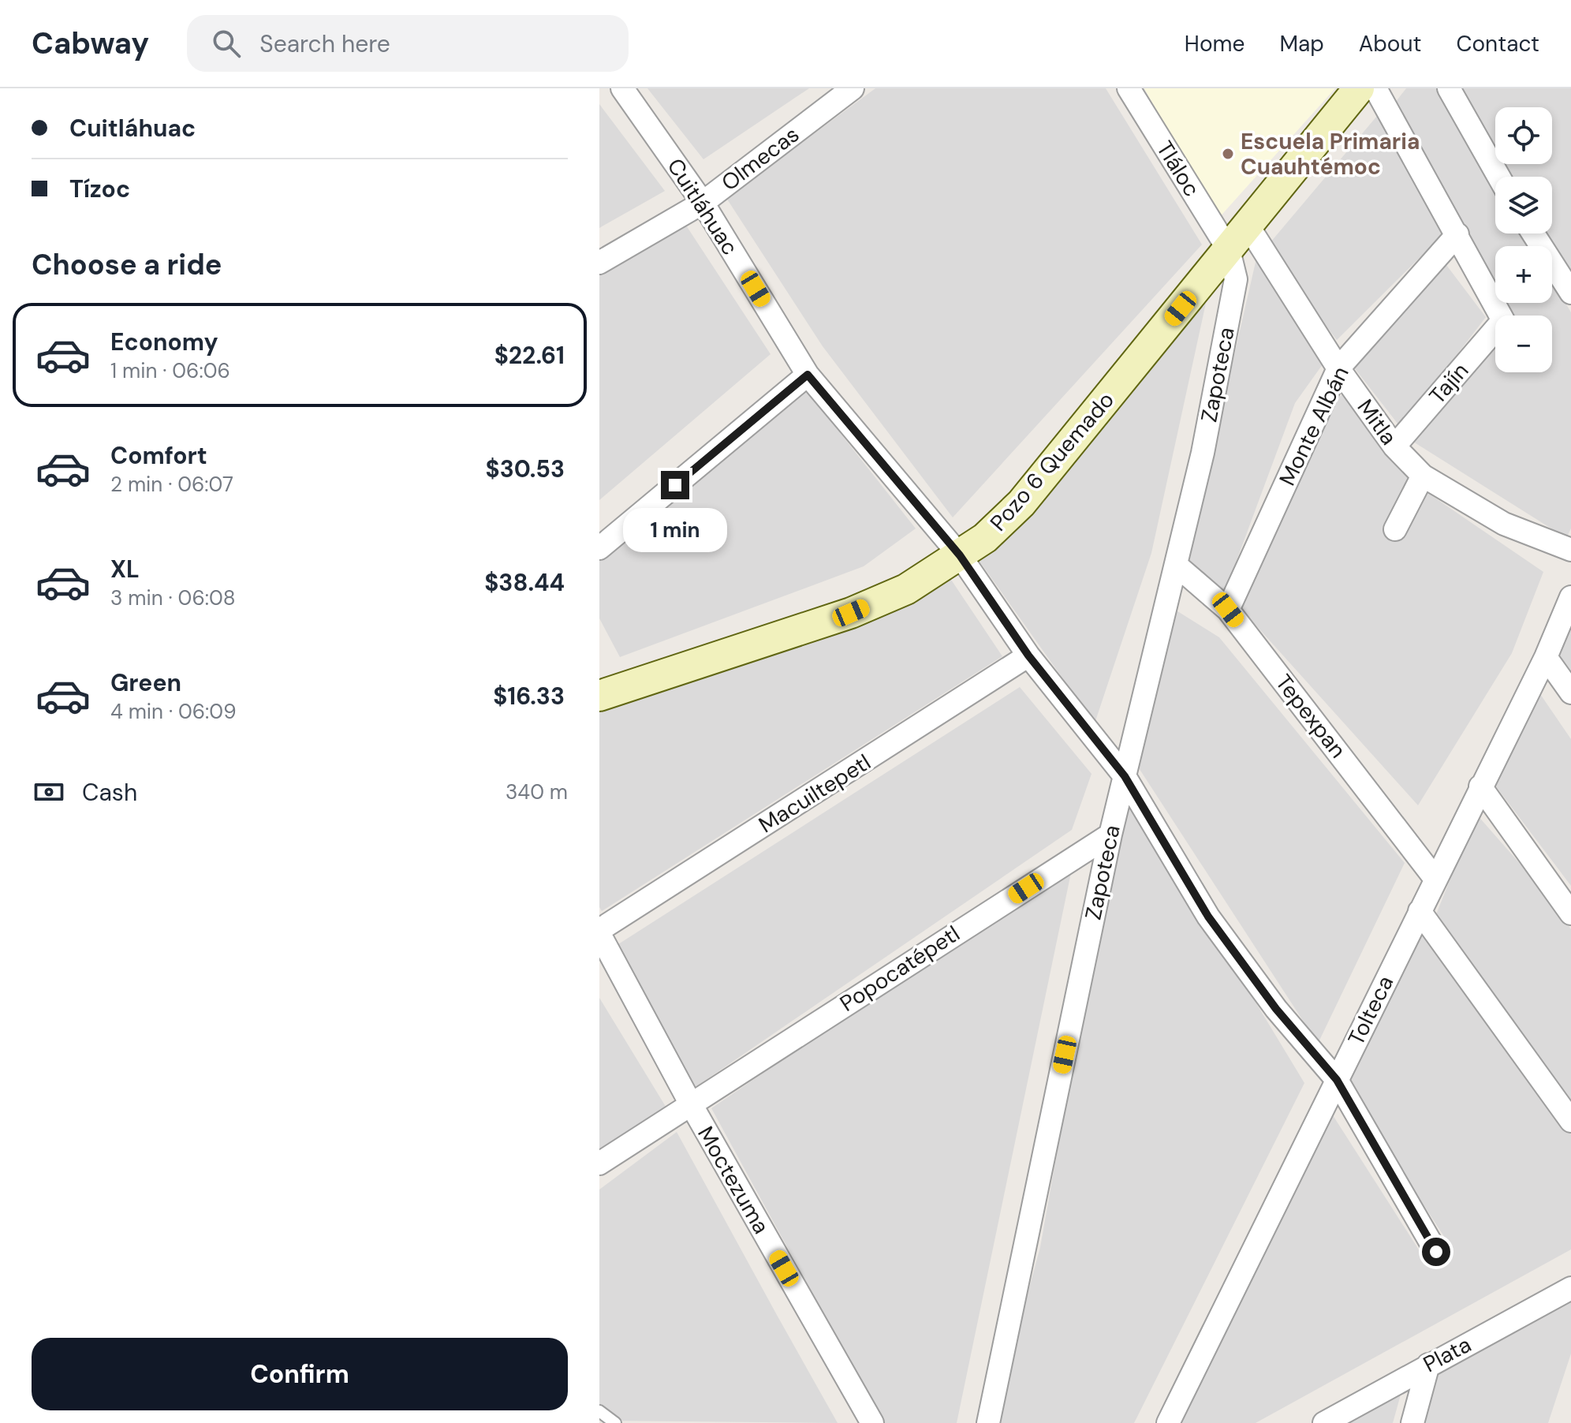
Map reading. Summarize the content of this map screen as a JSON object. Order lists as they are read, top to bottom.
{
  "streets": {
    "main road": ["Pozo 6 Quemado"],
    "street": [
      "Olmecas",
      "Tláloc",
      "Cuitláhuac",
      "Zapoteca",
      "Tajín",
      "Mitla",
      "Monte Albán",
      "Tepexpan",
      "Macuiltepetl",
      "Popocatépetl",
      "Tolteca",
      "Moctezuma",
      "Plata"
    ]
  },
  "crossings": [
    ["Olmecas", "Cuitláhuac"],
    ["Tláloc", "Zapoteca"],
    ["Tláloc", "Pozo 6 Quemado"],
    ["Cuitláhuac", "Zapoteca"],
    ["Cuitláhuac", "Pozo 6 Quemado"],
    ["Cuitláhuac", "Macuiltepetl"],
    ["Cuitláhuac", "Tolteca"],
    ["Zapoteca", "Pozo 6 Quemado"],
    ["Zapoteca", "Tepexpan"],
    ["Zapoteca", "Popocatépetl"],
    ["Tajín", "Mitla"],
    ["Tajín", "Monte Albán"],
    ["Mitla", "Monte Albán"],
    ["Mitla", "Pozo 6 Quemado"],
    ["Monte Albán", "Tepexpan"],
    ["Tepexpan", "Tolteca"],
    ["Macuiltepetl", "Moctezuma"],
    ["Popocatépetl", "Moctezuma"]
  ],
  "places": ["Escuela Primaria Cuauhtémoc"],
  "page": {
    "header": "Cabway",
    "search": "Search here",
    "nav": [
      "Home",
      "Map",
      "About",
      "Contact"
    ],
    "banner": ["Cuitláhuac", "Tízoc"],
    "map_buttons": ["+", "−"],
    "heading": "Choose a ride",
    "list": [
      {
        "name": "Economy",
        "note": "1 min · 06:06",
        "value": "$22.61"
      },
      {
        "name": "Comfort",
        "note": "2 min · 06:07",
        "value": "$30.53"
      },
      {
        "name": "XL",
        "note": "3 min · 06:08",
        "value": "$38.44"
      },
      {
        "name": "Green",
        "note": "4 min · 06:09",
        "value": "$16.33"
      }
    ],
    "bubble": "1 min",
    "pay": ["Cash", "340 m"],
    "buttons": "Confirm"
  }
}
